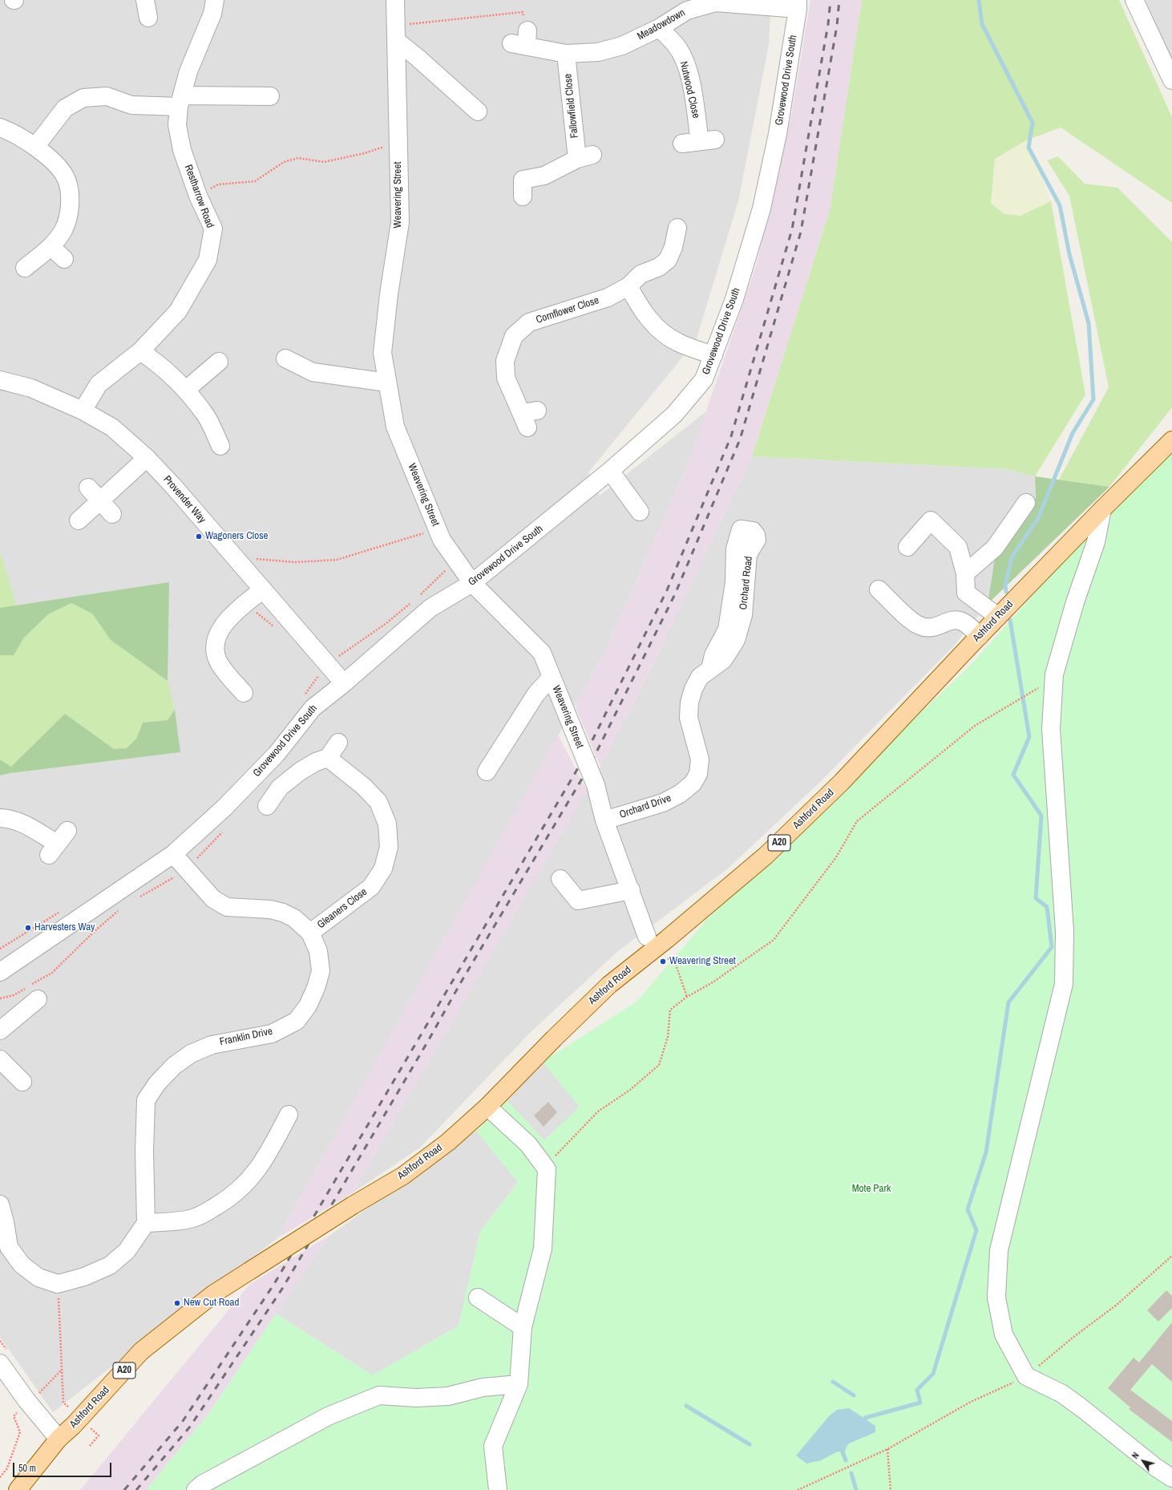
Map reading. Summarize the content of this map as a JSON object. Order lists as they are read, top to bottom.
{
  "streets": {
    "main road": ["Ashford Road", "A20"],
    "street": [
      "Meadowdown",
      "Grovewood Drive South",
      "Nutwood Close",
      "Fallowfield Close",
      "Weavering Street",
      "Restharrow Road",
      "Cornflower Close",
      "Provender Way",
      "Orchard Road",
      "Orchard Drive",
      "Gleaners Close",
      "Franklin Drive"
    ]
  },
  "crossings": [
    ["Meadowdown", "Grovewood Drive South"],
    ["Meadowdown", "Nutwood Close"],
    ["Meadowdown", "Fallowfield Close"],
    ["Grovewood Drive South", "Weavering Street"],
    ["Grovewood Drive South", "Provender Way"],
    ["Grovewood Drive South", "Franklin Drive"],
    ["Weavering Street", "Orchard Drive"],
    ["Restharrow Road", "Provender Way"],
    ["Orchard Road", "Orchard Drive"],
    ["Gleaners Close", "Franklin Drive"]
  ],
  "parks": ["Mote Park"],
  "places": [
    "Wagoners Close",
    "Harvesters Way",
    "Weavering Street",
    "New Cut Road"
  ],
  "scale_bar": "50 m",
  "north": "top left"
}
